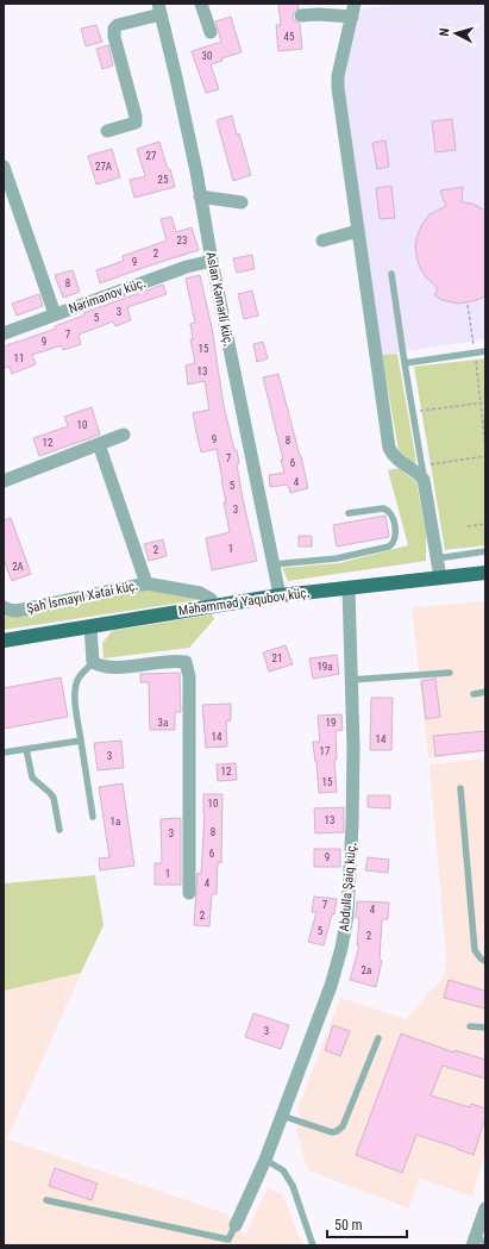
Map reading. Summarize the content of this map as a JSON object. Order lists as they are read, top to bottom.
{
  "streets": {
    "main road": ["Məhəmməd Yaqubov küç."],
    "street": [
      "Nərimanov küç.",
      "Aslan Kəmərli küç.",
      "Şah İsmayıl Xətai küç.",
      "Abdulla Şaiq küç."
    ]
  },
  "crossings": [
    ["Nərimanov küç.", "Aslan Kəmərli küç."],
    ["Aslan Kəmərli küç.", "Məhəmməd Yaqubov küç."],
    ["Şah İsmayıl Xətai küç.", "Məhəmməd Yaqubov küç."],
    ["Məhəmməd Yaqubov küç.", "Abdulla Şaiq küç."]
  ],
  "house_numbers": [
    "45",
    "30",
    "27",
    "27A",
    "25",
    "23",
    "2",
    "9",
    "8",
    "3",
    "5",
    "7",
    "9",
    "15",
    "11",
    "13",
    "10",
    "9",
    "8",
    "12",
    "7",
    "6",
    "4",
    "5",
    "3",
    "1",
    "2",
    "2A",
    "21",
    "19a",
    "3a",
    "19",
    "14",
    "14",
    "17",
    "3",
    "12",
    "15",
    "10",
    "13",
    "1a",
    "8",
    "3",
    "6",
    "9",
    "1",
    "4",
    "7",
    "4",
    "2",
    "5",
    "2",
    "2a",
    "3"
  ],
  "scale_bar": "50 m",
  "north": "left"
}
